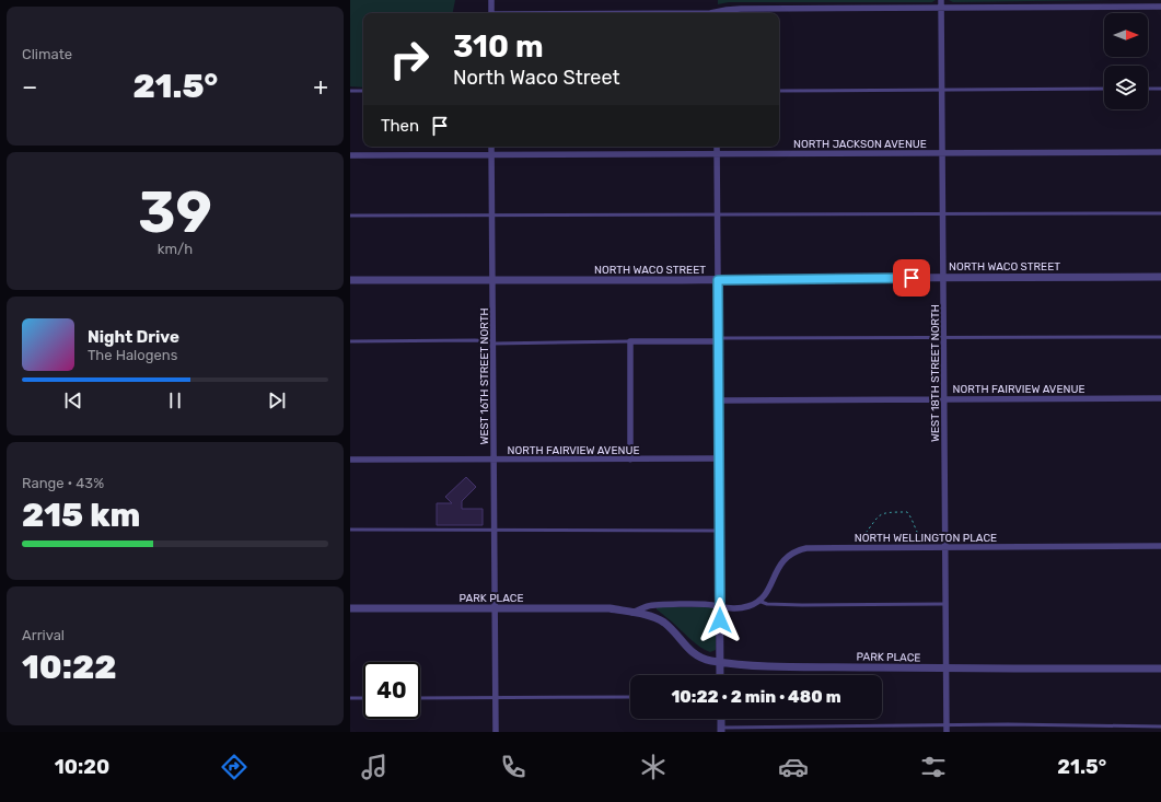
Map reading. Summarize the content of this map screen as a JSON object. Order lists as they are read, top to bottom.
{
  "streets": {
    "street": [
      "NORTH JACKSON AVENUE",
      "NORTH WACO STREET",
      "WEST 18TH STREET NORTH",
      "WEST 16TH STREET NORTH",
      "NORTH FAIRVIEW AVENUE",
      "NORTH WELLINGTON PLACE",
      "PARK PLACE"
    ]
  },
  "crossings": [
    ["NORTH JACKSON AVENUE", "WEST 18TH STREET NORTH"],
    ["NORTH JACKSON AVENUE", "WEST 16TH STREET NORTH"],
    ["NORTH WACO STREET", "WEST 18TH STREET NORTH"],
    ["NORTH WACO STREET", "WEST 16TH STREET NORTH"],
    ["WEST 18TH STREET NORTH", "NORTH FAIRVIEW AVENUE"],
    ["WEST 18TH STREET NORTH", "NORTH WELLINGTON PLACE"],
    ["WEST 18TH STREET NORTH", "PARK PLACE"],
    ["WEST 16TH STREET NORTH", "NORTH FAIRVIEW AVENUE"],
    ["WEST 16TH STREET NORTH", "PARK PLACE"]
  ],
  "north": "right",
  "page": {
    "tile": [
      "Climate",
      ["39", "km/h"],
      ["Range · 43%", "215 km"],
      ["Arrival", "10:22"]
    ],
    "turn": ["310 m", "North Waco Street"],
    "heat": ["−", "21.5°", "+"],
    "then": "Then",
    "song": ["Night Drive", "The Halogens"],
    "limit": "40",
    "trip": "10:22 · 2 min · 480 m",
    "tabs": ["10:20", "21.5°"]
  }
}
